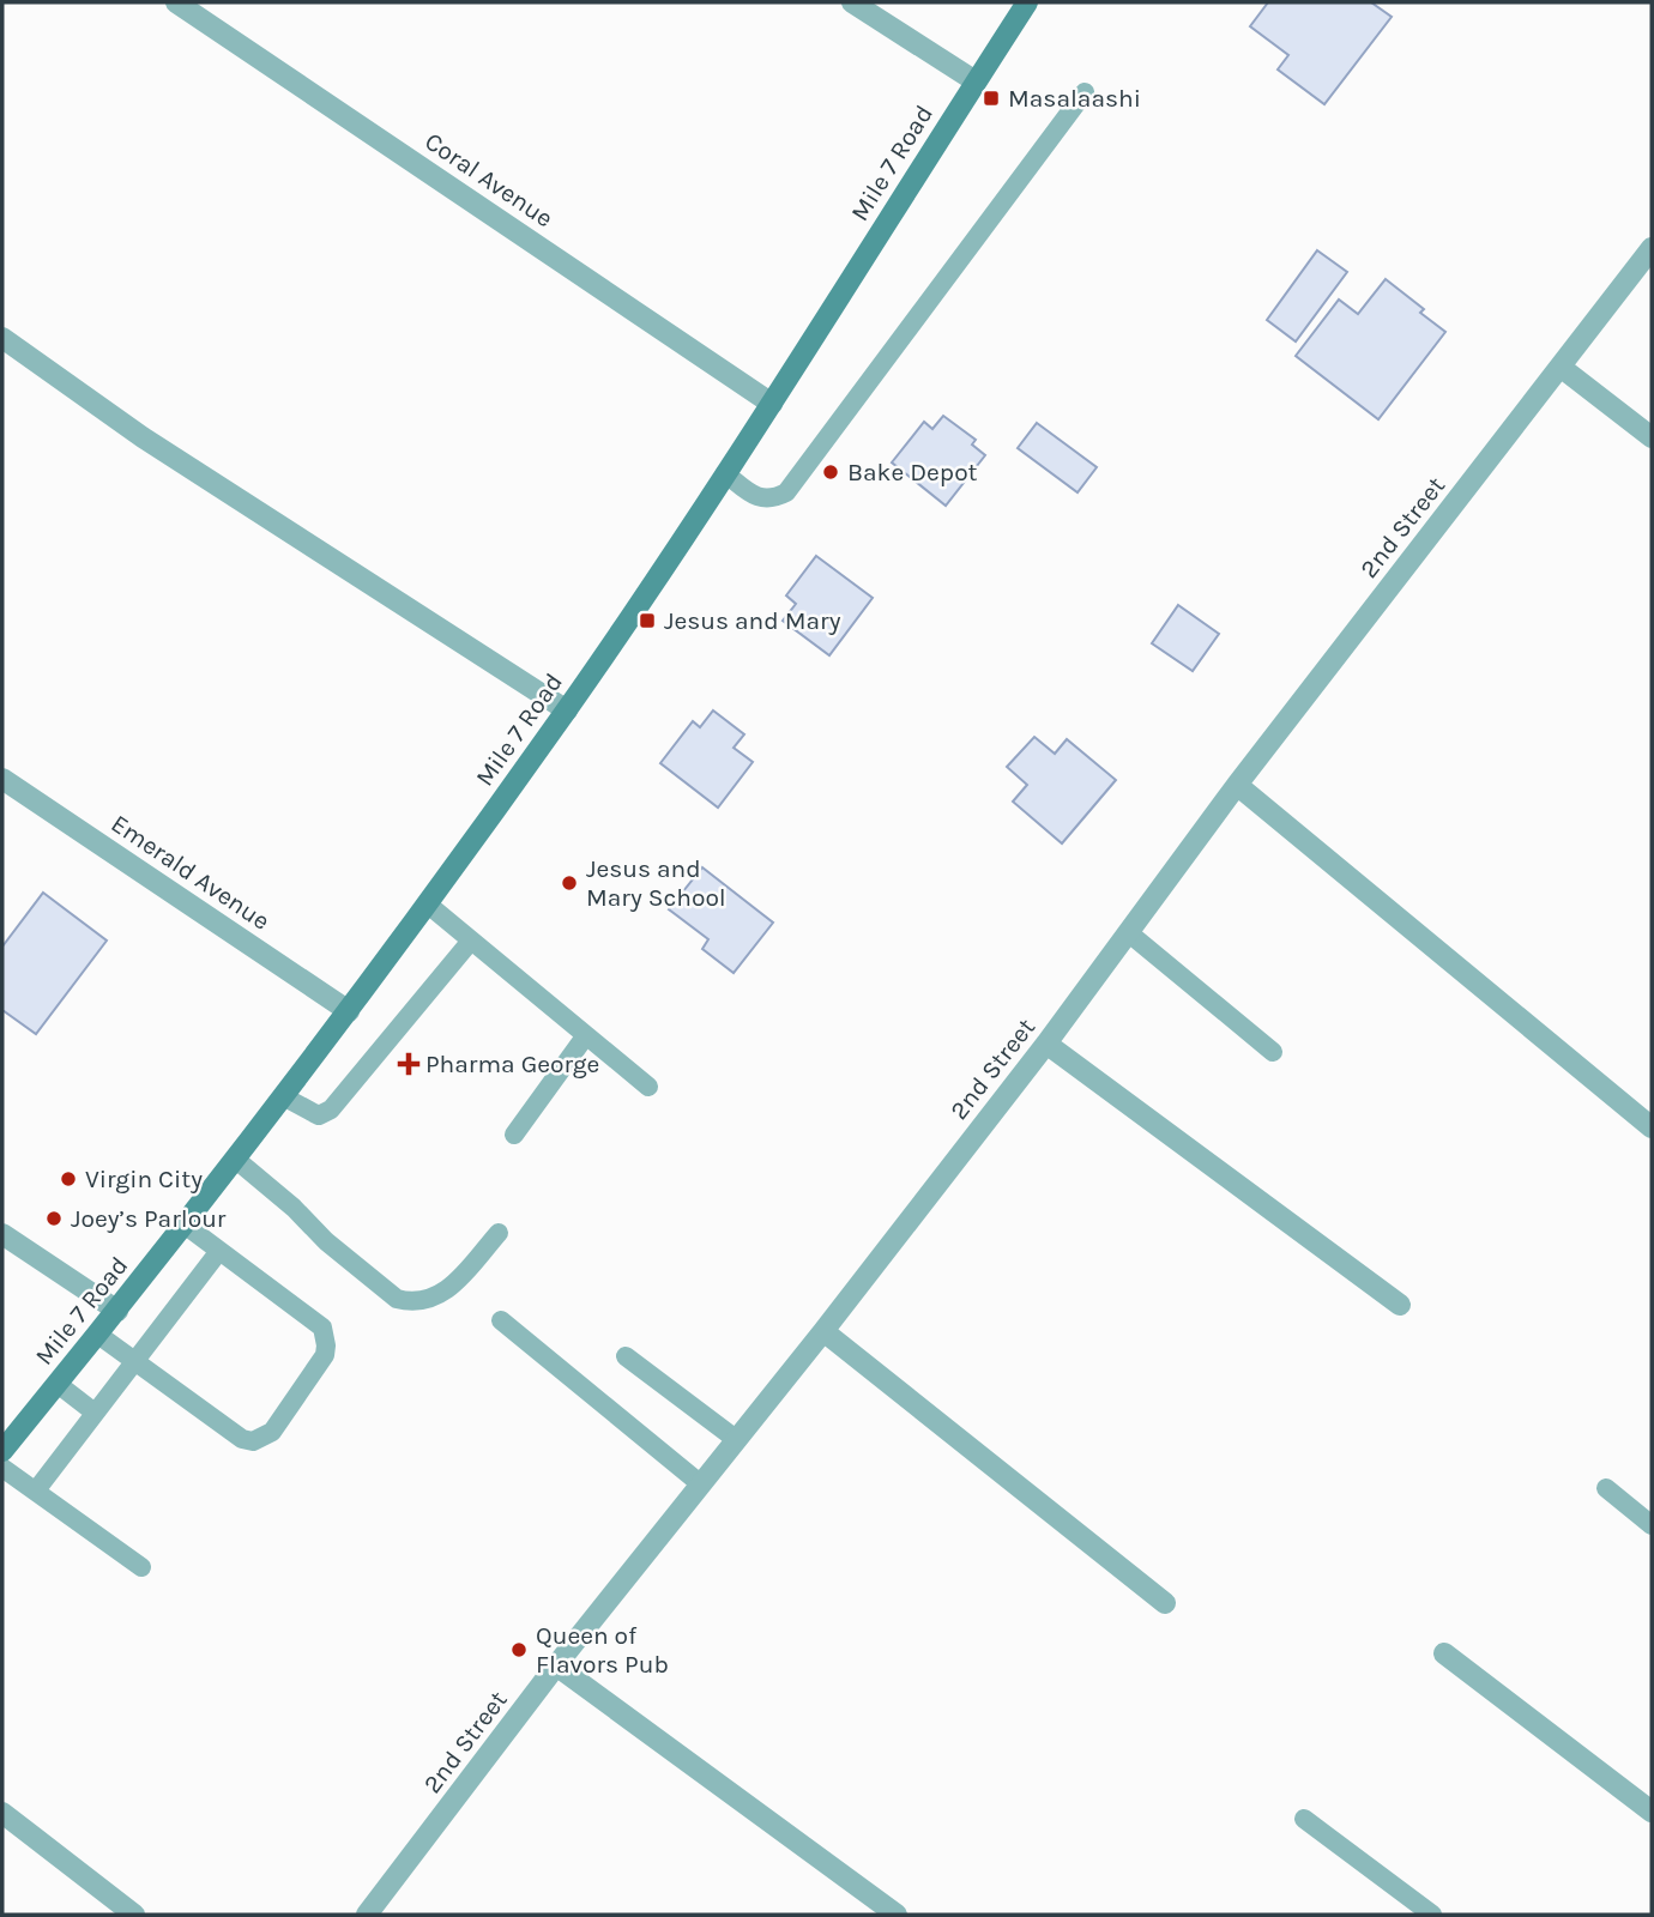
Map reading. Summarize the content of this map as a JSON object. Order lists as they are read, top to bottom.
{
  "streets": {
    "street": [
      "Mile 7 Road",
      "Coral Avenue",
      "2nd Street",
      "Emerald Avenue"
    ]
  },
  "crossings": [
    ["Mile 7 Road", "Coral Avenue"],
    ["Mile 7 Road", "Emerald Avenue"]
  ],
  "places": {
    "transit": ["Masalaashi", "Jesus and Mary"],
    "other": [
      "Bake Depot",
      "Jesus and Mary School",
      "Virgin City",
      "Joey’s Parlour",
      "Queen of Flavors Pub"
    ],
    "health": ["Pharma George"]
  }
}
